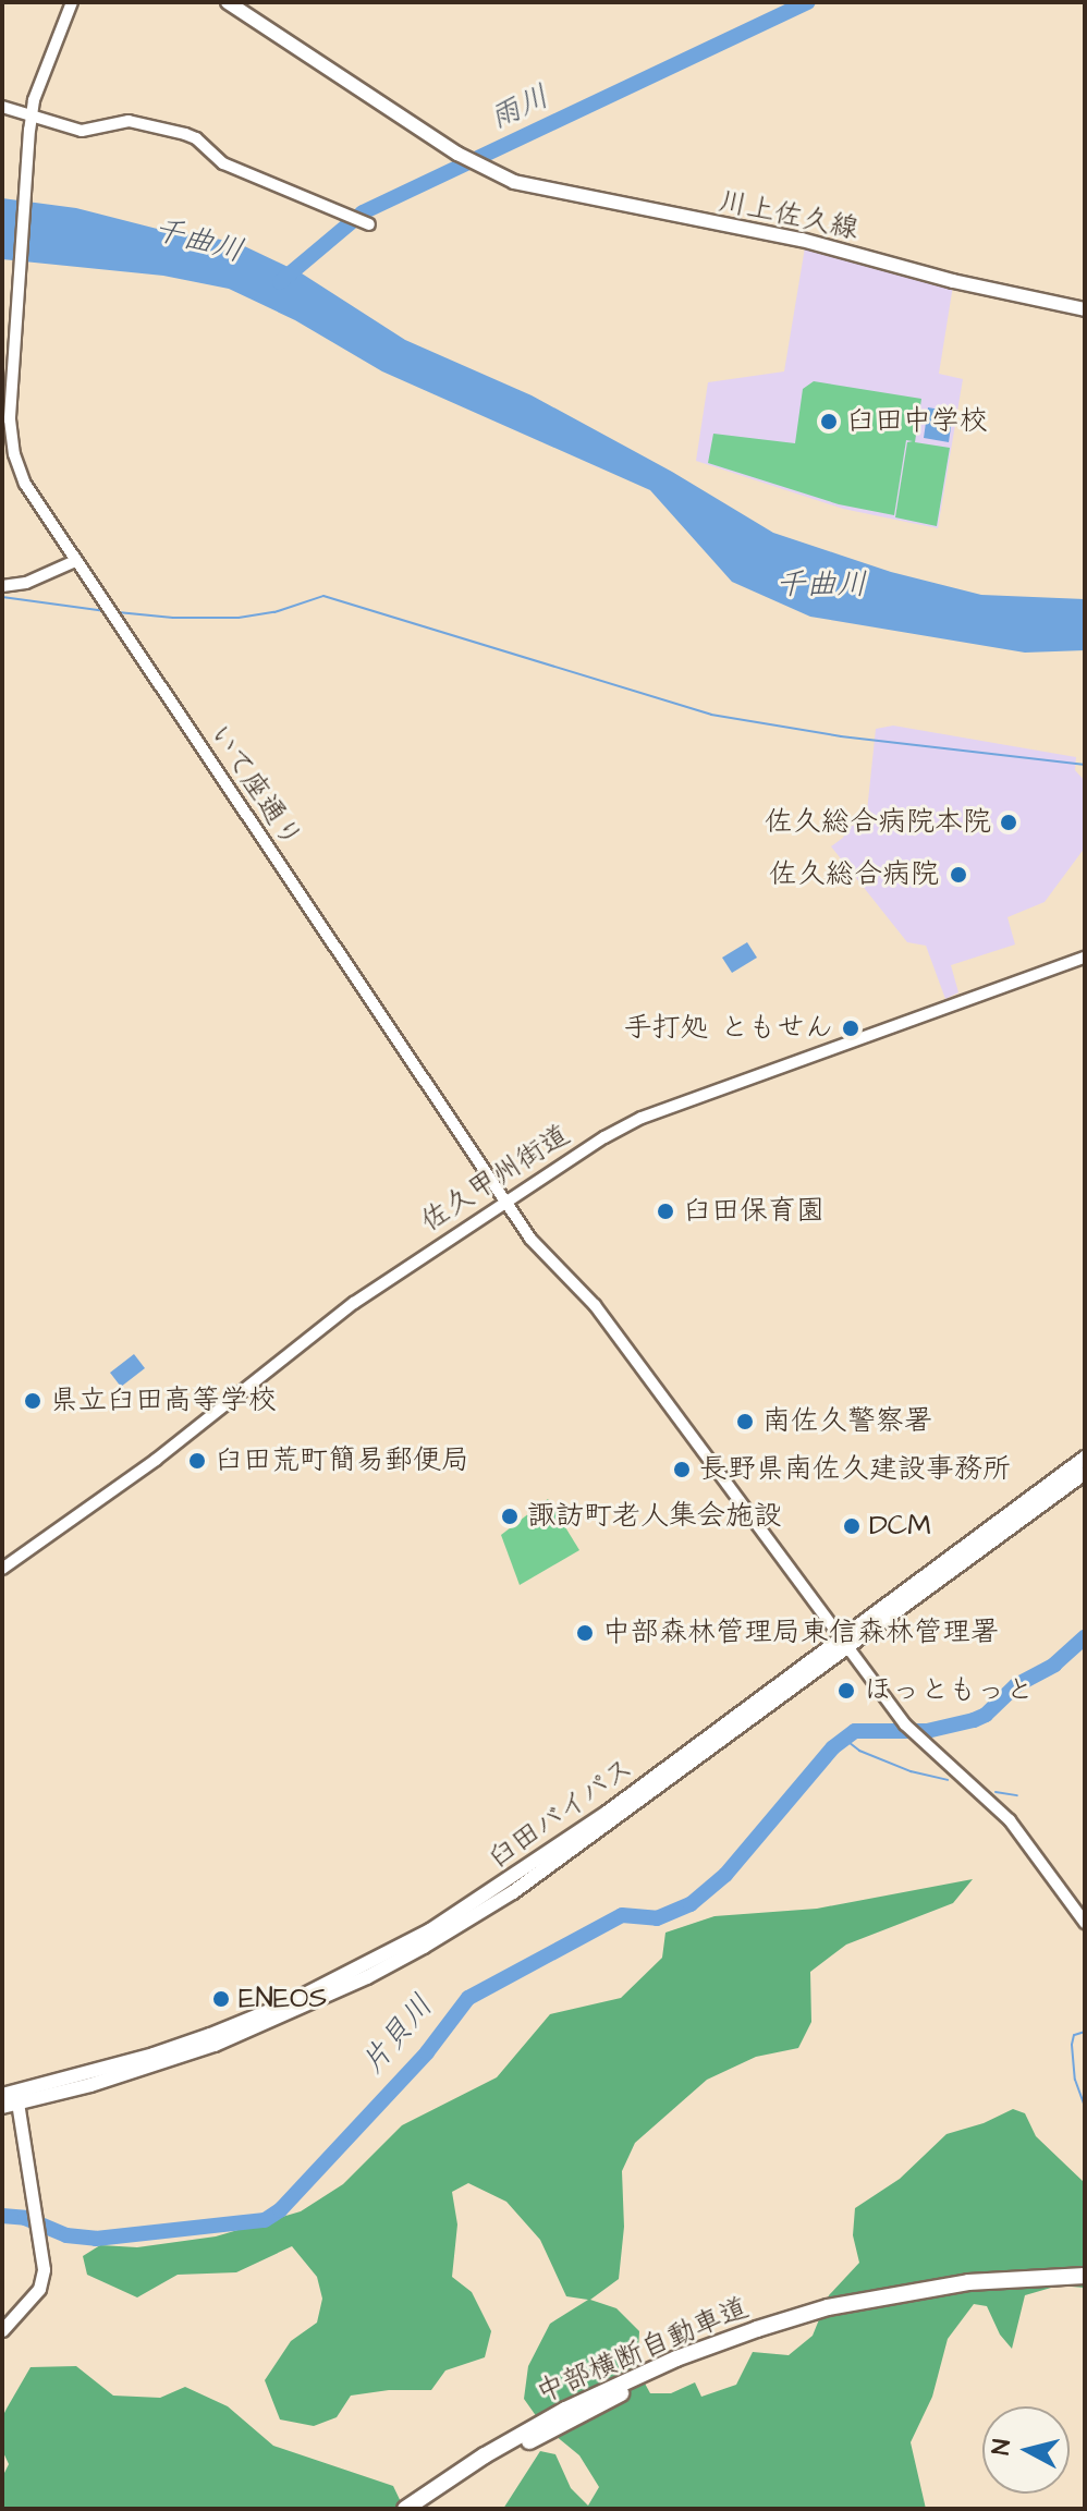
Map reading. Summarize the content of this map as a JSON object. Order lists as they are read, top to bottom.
{
  "streets": {
    "highway": ["中部横断自動車道"],
    "main road": ["川上佐久線", "臼田バイパス"],
    "street": ["いて座通り", "佐久甲州街道"]
  },
  "crossings": [
    ["いて座通り", "佐久甲州街道"],
    ["いて座通り", "臼田バイパス"]
  ],
  "water": ["雨川", "千曲川", "片貝川"],
  "places": [
    "臼田中学校",
    "佐久総合病院本院",
    "佐久総合病院",
    "手打処 ともせん",
    "臼田保育園",
    "県立臼田高等学校",
    "南佐久警察署",
    "臼田荒町簡易郵便局",
    "長野県南佐久建設事務所",
    "諏訪町老人集会施設",
    "DCM",
    "中部森林管理局東信森林管理署",
    "ほっともっと",
    "ENEOS"
  ],
  "north": "left"
}
